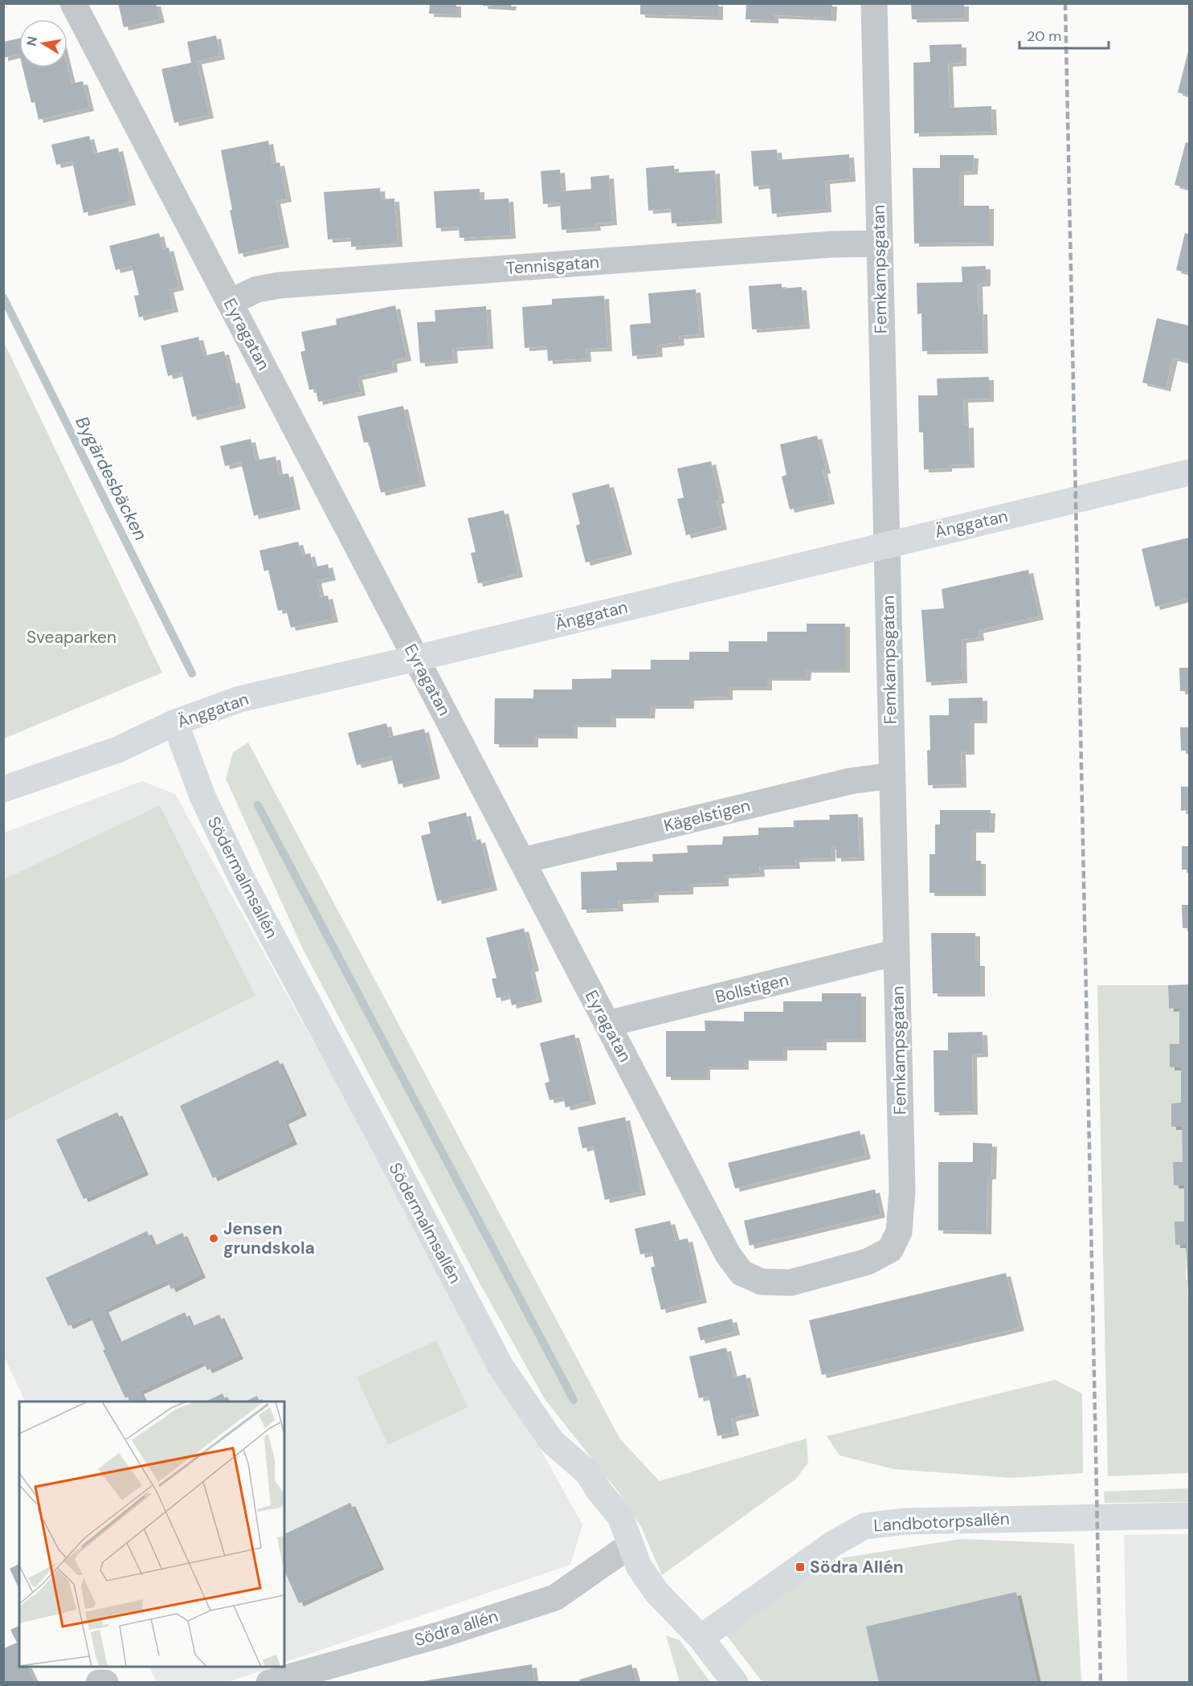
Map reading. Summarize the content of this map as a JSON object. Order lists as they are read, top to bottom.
{
  "streets": {
    "street": [
      "Tennisgatan",
      "Femkampsgatan",
      "Eyragatan",
      "Änggatan",
      "Kägelstigen",
      "Södermalmsallén",
      "Bollstigen",
      "Landbotorpsallén",
      "Södra allén"
    ]
  },
  "crossings": [
    ["Tennisgatan", "Femkampsgatan"],
    ["Tennisgatan", "Eyragatan"],
    ["Femkampsgatan", "Eyragatan"],
    ["Femkampsgatan", "Änggatan"],
    ["Femkampsgatan", "Kägelstigen"],
    ["Femkampsgatan", "Bollstigen"],
    ["Eyragatan", "Änggatan"],
    ["Eyragatan", "Kägelstigen"],
    ["Eyragatan", "Bollstigen"],
    ["Änggatan", "Södermalmsallén"],
    ["Södermalmsallén", "Landbotorpsallén"],
    ["Södermalmsallén", "Södra allén"]
  ],
  "water": ["Bygärdesbäcken"],
  "parks": ["Sveaparken"],
  "places": {
    "other": ["Jensen grundskola"],
    "transit": ["Södra Allén"]
  },
  "scale_bar": "20 m",
  "north": "left"
}
